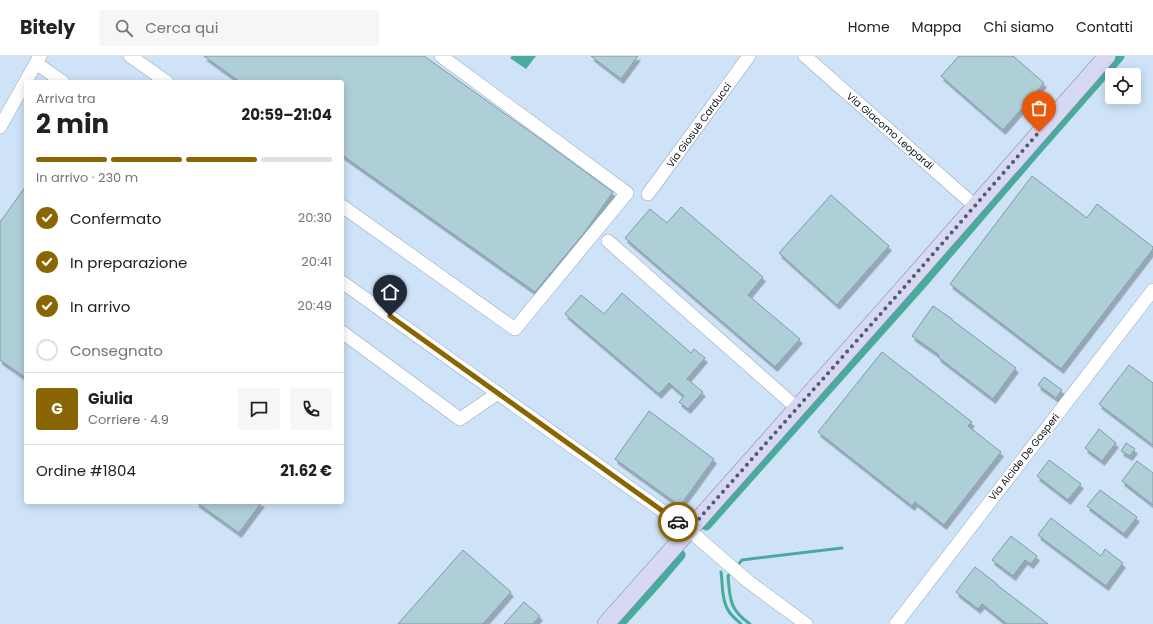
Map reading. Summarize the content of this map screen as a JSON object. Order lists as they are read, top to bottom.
{
  "streets": {
    "street": ["Via Giosuè Carducci", "Via Giacomo Leopardi", "Via Alcide De Gasperi"]
  },
  "page": {
    "header": "Bitely",
    "search": "Cerca qui",
    "nav": [
      "Home",
      "Mappa",
      "Chi siamo",
      "Contatti"
    ],
    "heading": ["2 min", "Arriva tra", "20:59–21:04"],
    "panel": [
      "Giulia",
      "Corriere · 4.9",
      "Ordine #1804",
      "21.62 €"
    ],
    "bar": "In arrivo · 230 m",
    "list": [
      ["Confermato", "20:30"],
      ["In preparazione", "20:41"],
      ["In arrivo", "20:49"],
      "Consegnato"
    ],
    "round": "G"
  }
}
